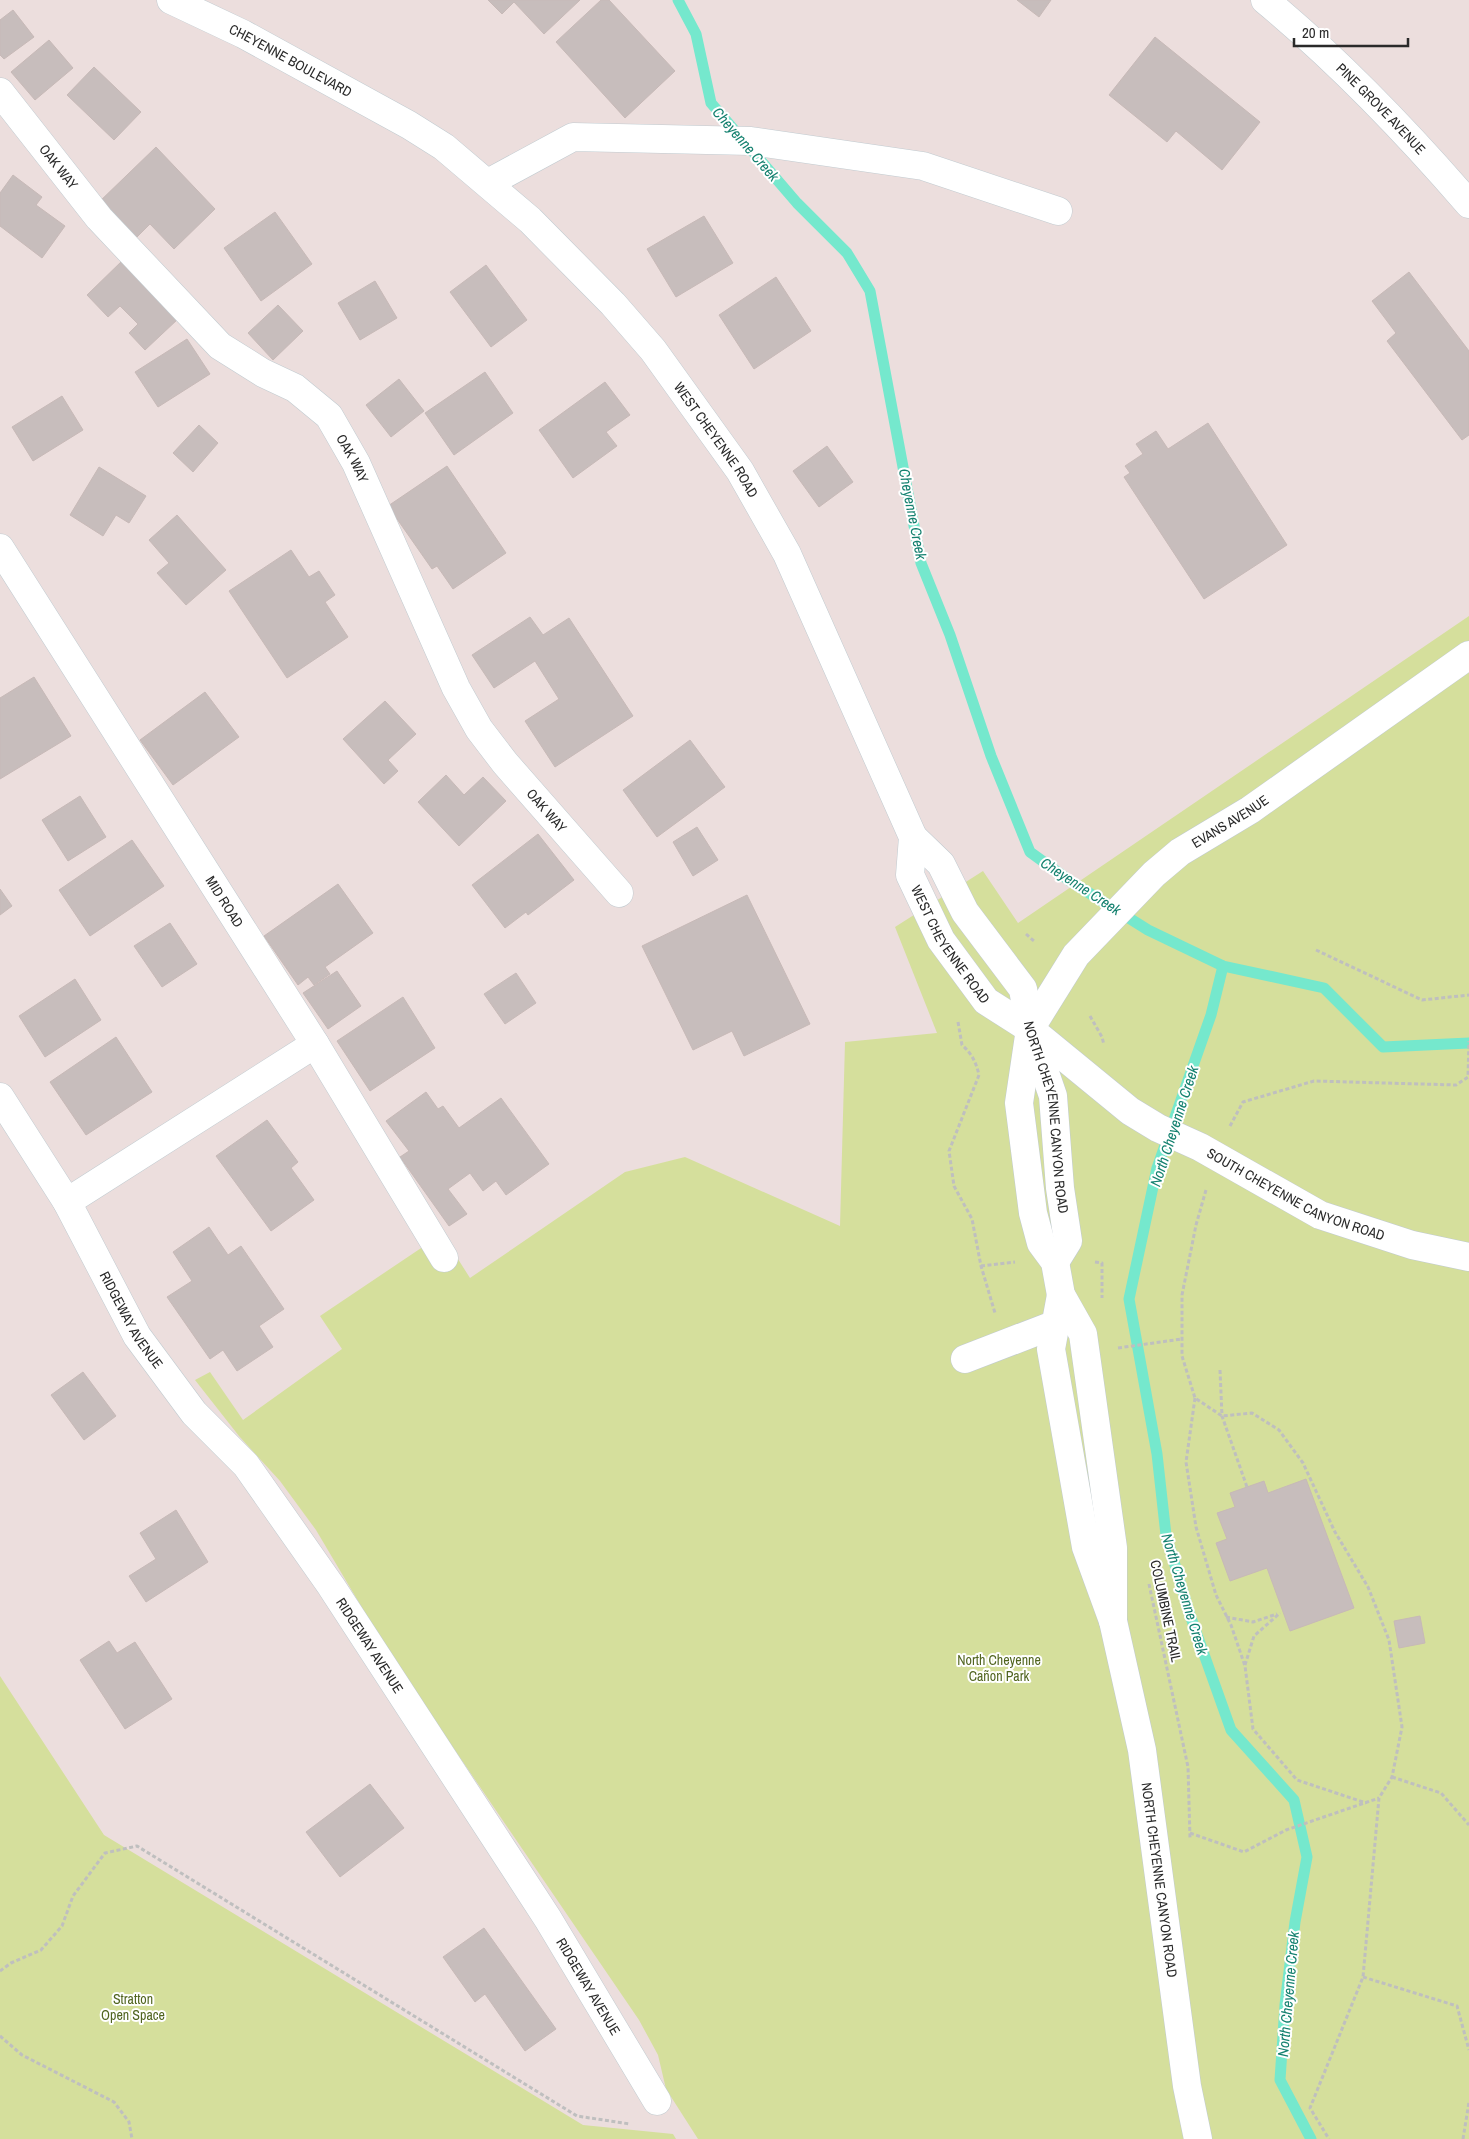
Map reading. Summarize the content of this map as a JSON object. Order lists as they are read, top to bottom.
{
  "streets": {
    "street": [
      "CHEYENNE BOULEVARD",
      "PINE GROVE AVENUE",
      "OAK WAY",
      "WEST CHEYENNE ROAD",
      "EVANS AVENUE",
      "MID ROAD",
      "NORTH CHEYENNE CANYON ROAD",
      "SOUTH CHEYENNE CANYON ROAD",
      "RIDGEWAY AVENUE"
    ],
    "path": ["COLUMBINE TRAIL"]
  },
  "crossings": [
    ["CHEYENNE BOULEVARD", "WEST CHEYENNE ROAD"],
    ["WEST CHEYENNE ROAD", "EVANS AVENUE"],
    ["WEST CHEYENNE ROAD", "NORTH CHEYENNE CANYON ROAD"],
    ["WEST CHEYENNE ROAD", "SOUTH CHEYENNE CANYON ROAD"],
    ["EVANS AVENUE", "NORTH CHEYENNE CANYON ROAD"]
  ],
  "water": ["Cheyenne Creek", "North Cheyenne Creek"],
  "parks": ["North Cheyenne Cañon Park", "Stratton Open Space"],
  "scale_bar": "20 m"
}
